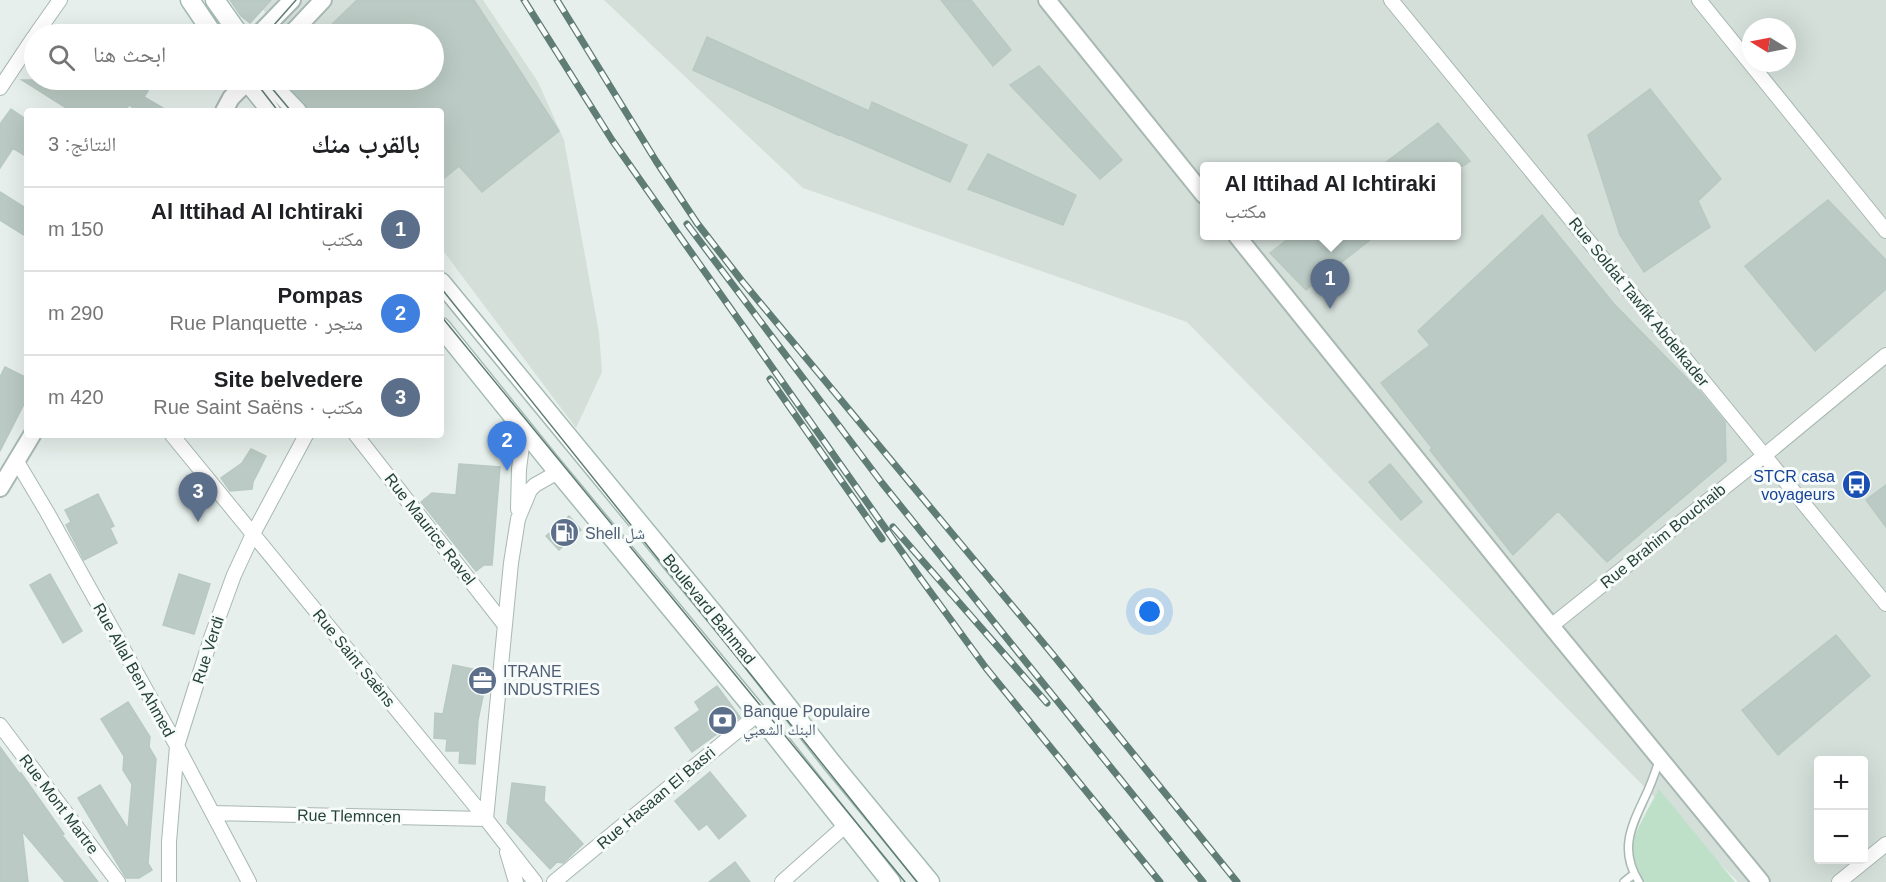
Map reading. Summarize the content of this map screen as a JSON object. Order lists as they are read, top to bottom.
{
  "streets": {
    "main road": ["Boulevard Bahmad"],
    "street": [
      "Rue Soldat Tawfik Abdelkader",
      "Rue Maurice Ravel",
      "Rue Brahim Bouchaib",
      "Rue Verdi",
      "Rue Saint Saëns",
      "Rue Allal Ben Ahmed",
      "Rue Hasaan El Basri",
      "Rue Mont Martre",
      "Rue Tlemncen"
    ]
  },
  "crossings": [
    ["Rue Soldat Tawfik Abdelkader", "Rue Brahim Bouchaib"],
    ["Boulevard Bahmad", "Rue Hasaan El Basri"],
    ["Rue Verdi", "Rue Saint Saëns"],
    ["Rue Verdi", "Rue Allal Ben Ahmed"],
    ["Rue Saint Saëns", "Rue Tlemncen"],
    ["Rue Allal Ben Ahmed", "Rue Tlemncen"]
  ],
  "places": {
    "bus stop": ["STCR casa voyageurs"],
    "fuel station": ["Shell شل"],
    "office": ["ITRANE INDUSTRIES"],
    "bank": ["Banque Populaire البنك الشعبي"]
  },
  "north": "left",
  "page": {
    "search": "ابحث هنا",
    "heading": ["بالقرب منك", "النتائج: 3"],
    "popup": ["Al Ittihad Al Ichtiraki", "مكتب"],
    "list": [
      {
        "mark": "1",
        "name": "Al Ittihad Al Ichtiraki",
        "note": "مكتب",
        "value": "150 m"
      },
      {
        "mark": "2",
        "name": "Pompas",
        "note": "متجر · Rue Planquette",
        "value": "290 m"
      },
      {
        "mark": "3",
        "name": "Site belvedere",
        "note": "مكتب · Rue Saint Saëns",
        "value": "420 m"
      }
    ],
    "pins": ["1", "2", "3"],
    "map_buttons": ["+", "−"]
  }
}
